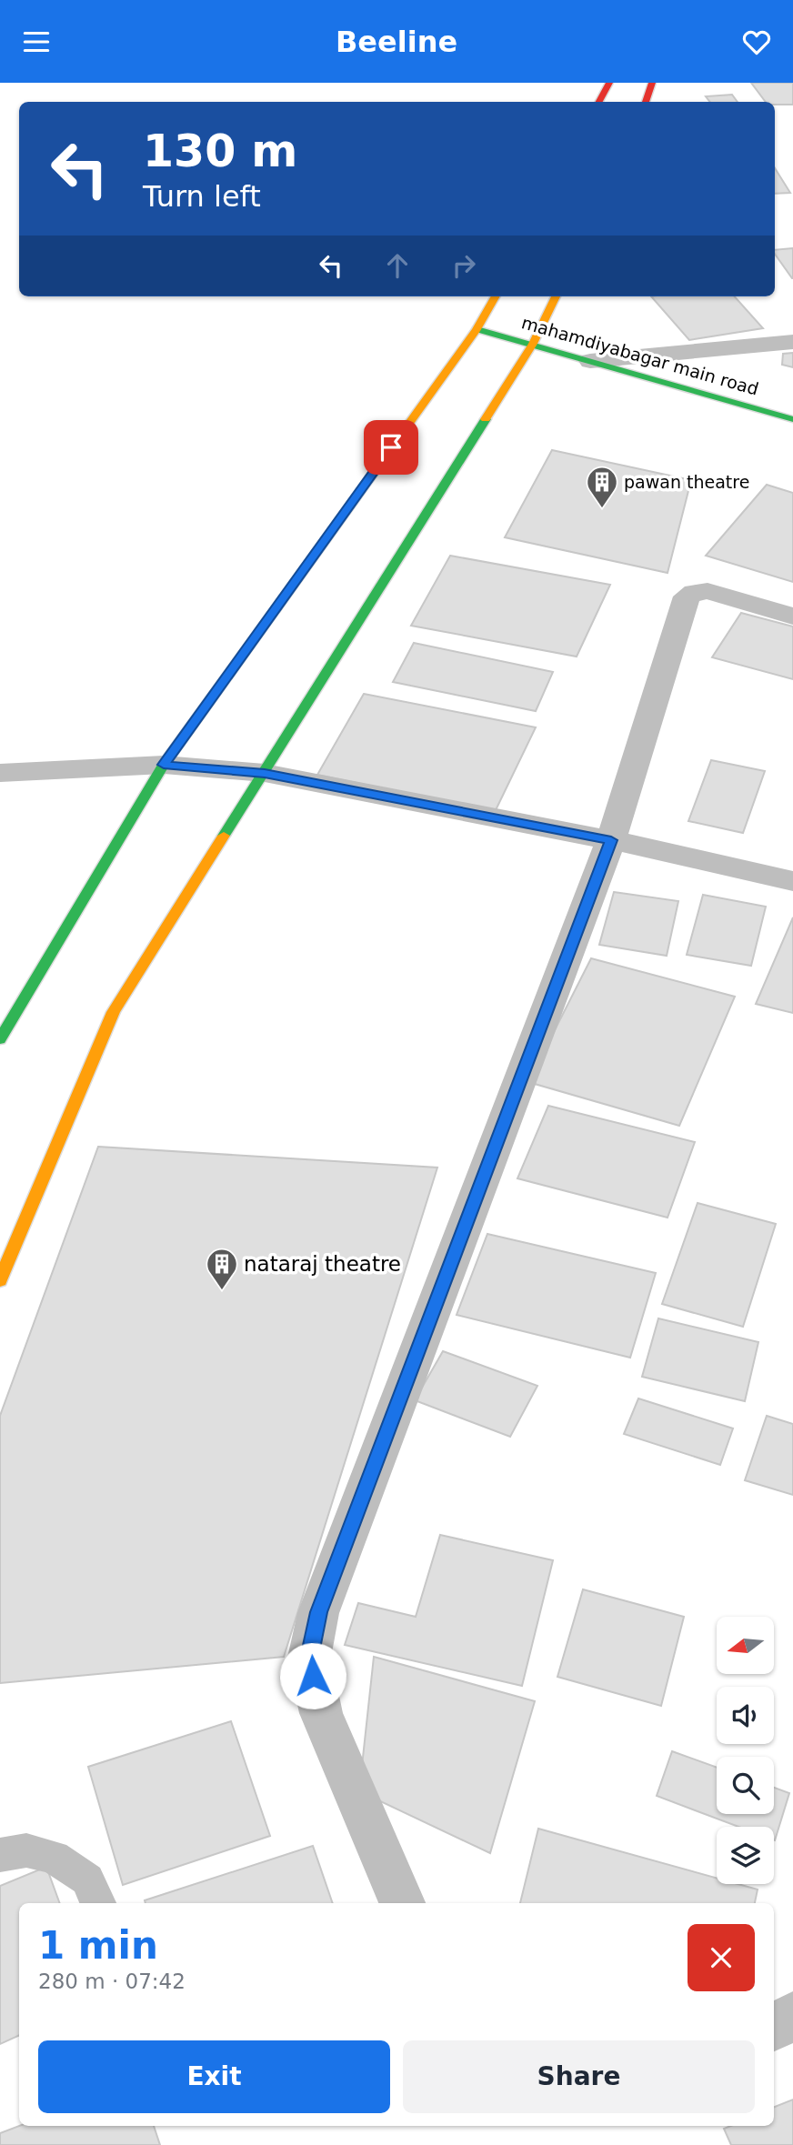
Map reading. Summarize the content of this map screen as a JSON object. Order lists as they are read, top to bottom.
{
  "streets": {
    "main road": ["mahamdiyabagar main road"]
  },
  "places": {
    "building": ["pawan theatre", "nataraj theatre"]
  },
  "north": "left",
  "page": {
    "header": "Beeline",
    "turn": ["130 m", "Turn left"],
    "heading": ["1 min", "280 m · 07:42"],
    "buttons": ["Exit", "Share"]
  }
}
